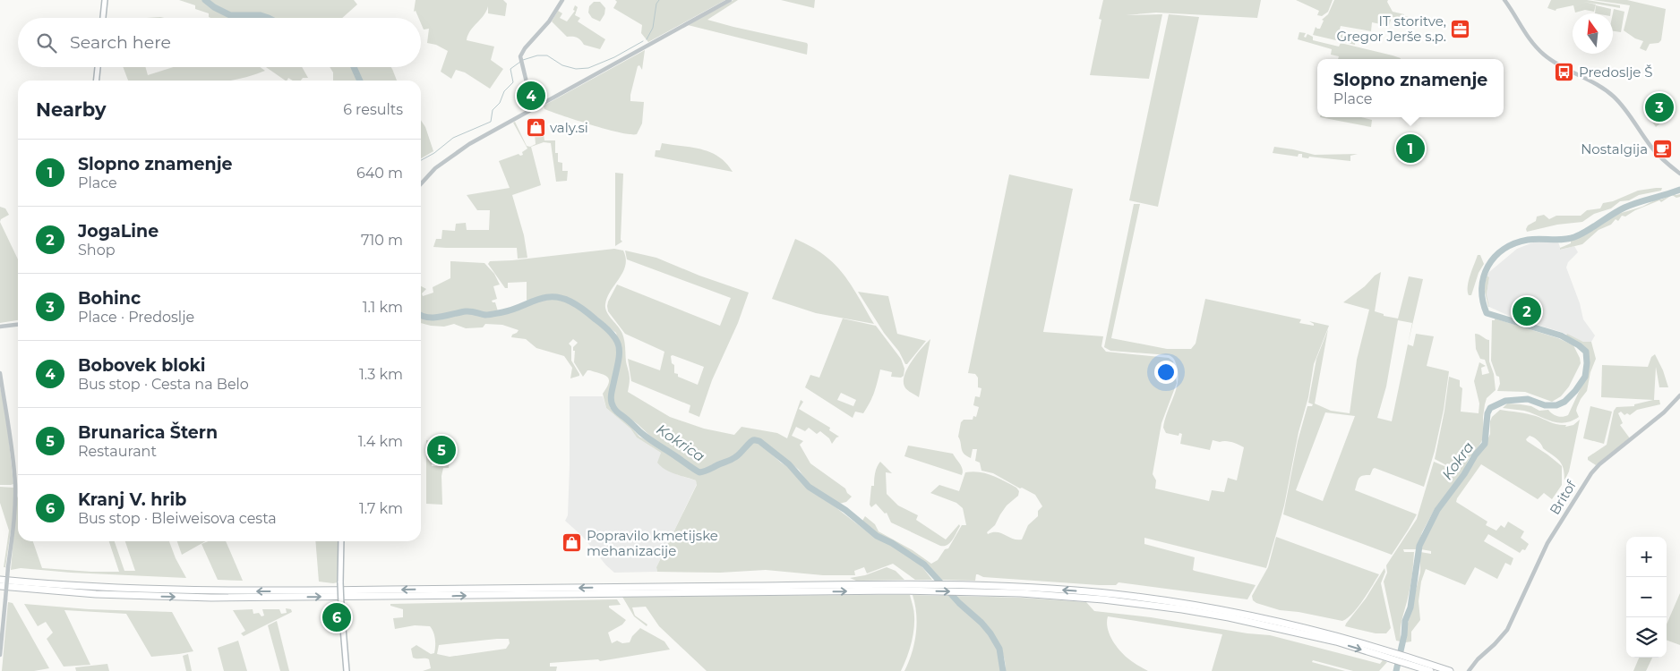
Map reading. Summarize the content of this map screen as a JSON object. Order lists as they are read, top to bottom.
{
  "streets": {
    "street": ["Britof"]
  },
  "water": ["Kokrica", "Kokra"],
  "places": {
    "office": ["IT storitve, Gregor Jerše s.p."],
    "bus stop": ["Predoslje Š"],
    "shop": ["valy.si", "Popravilo kmetijske mehanizacije"],
    "cafe": ["Nostalgija"]
  },
  "north": "top",
  "page": {
    "search": "Search here",
    "popup": ["Slopno znamenje", "Place"],
    "pins": [
      "4",
      "3",
      "1",
      "2",
      "5",
      "6"
    ],
    "heading": ["Nearby", "6 results"],
    "list": [
      {
        "mark": "1",
        "name": "Slopno znamenje",
        "note": "Place",
        "value": "640 m"
      },
      {
        "mark": "2",
        "name": "JogaLine",
        "note": "Shop",
        "value": "710 m"
      },
      {
        "mark": "3",
        "name": "Bohinc",
        "note": "Place · Predoslje",
        "value": "1.1 km"
      },
      {
        "mark": "4",
        "name": "Bobovek bloki",
        "note": "Bus stop · Cesta na Belo",
        "value": "1.3 km"
      },
      {
        "mark": "5",
        "name": "Brunarica Štern",
        "note": "Restaurant",
        "value": "1.4 km"
      },
      {
        "mark": "6",
        "name": "Kranj V. hrib",
        "note": "Bus stop · Bleiweisova cesta",
        "value": "1.7 km"
      }
    ],
    "map_buttons": ["+", "−"]
  }
}
